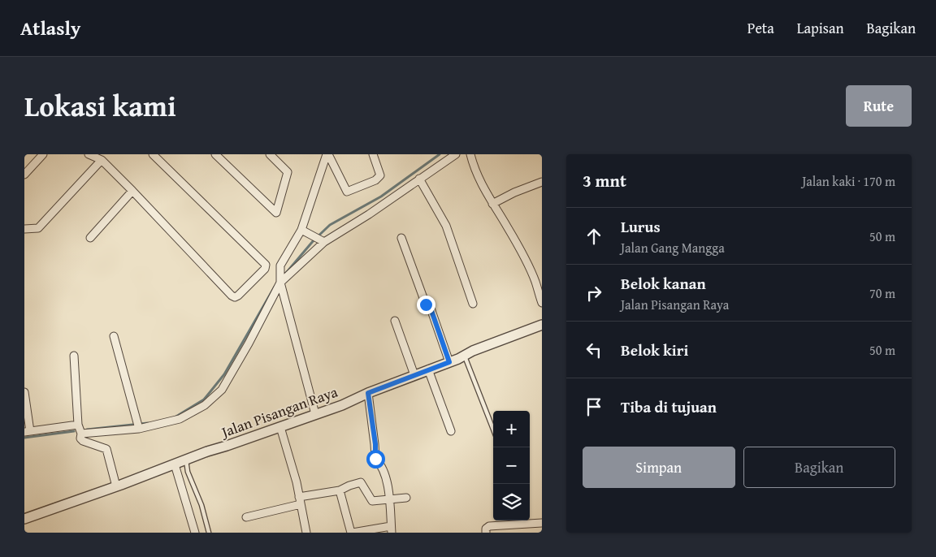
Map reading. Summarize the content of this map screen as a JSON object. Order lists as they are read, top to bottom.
{
  "streets": {
    "street": ["Jalan Pisangan Raya"]
  },
  "page": {
    "header": "Atlasly",
    "nav": ["Peta", "Lapisan", "Bagikan"],
    "title": "Lokasi kami",
    "buttons": [
      "Rute",
      ["Simpan", "Bagikan"]
    ],
    "heading": ["3 mnt", "Jalan kaki · 170 m"],
    "list": [
      ["Lurus", "Jalan Gang Mangga", "50 m"],
      ["Belok kanan", "Jalan Pisangan Raya", "70 m"],
      ["Belok kiri", "50 m"],
      "Tiba di tujuan"
    ],
    "map_buttons": ["+", "−"]
  }
}
